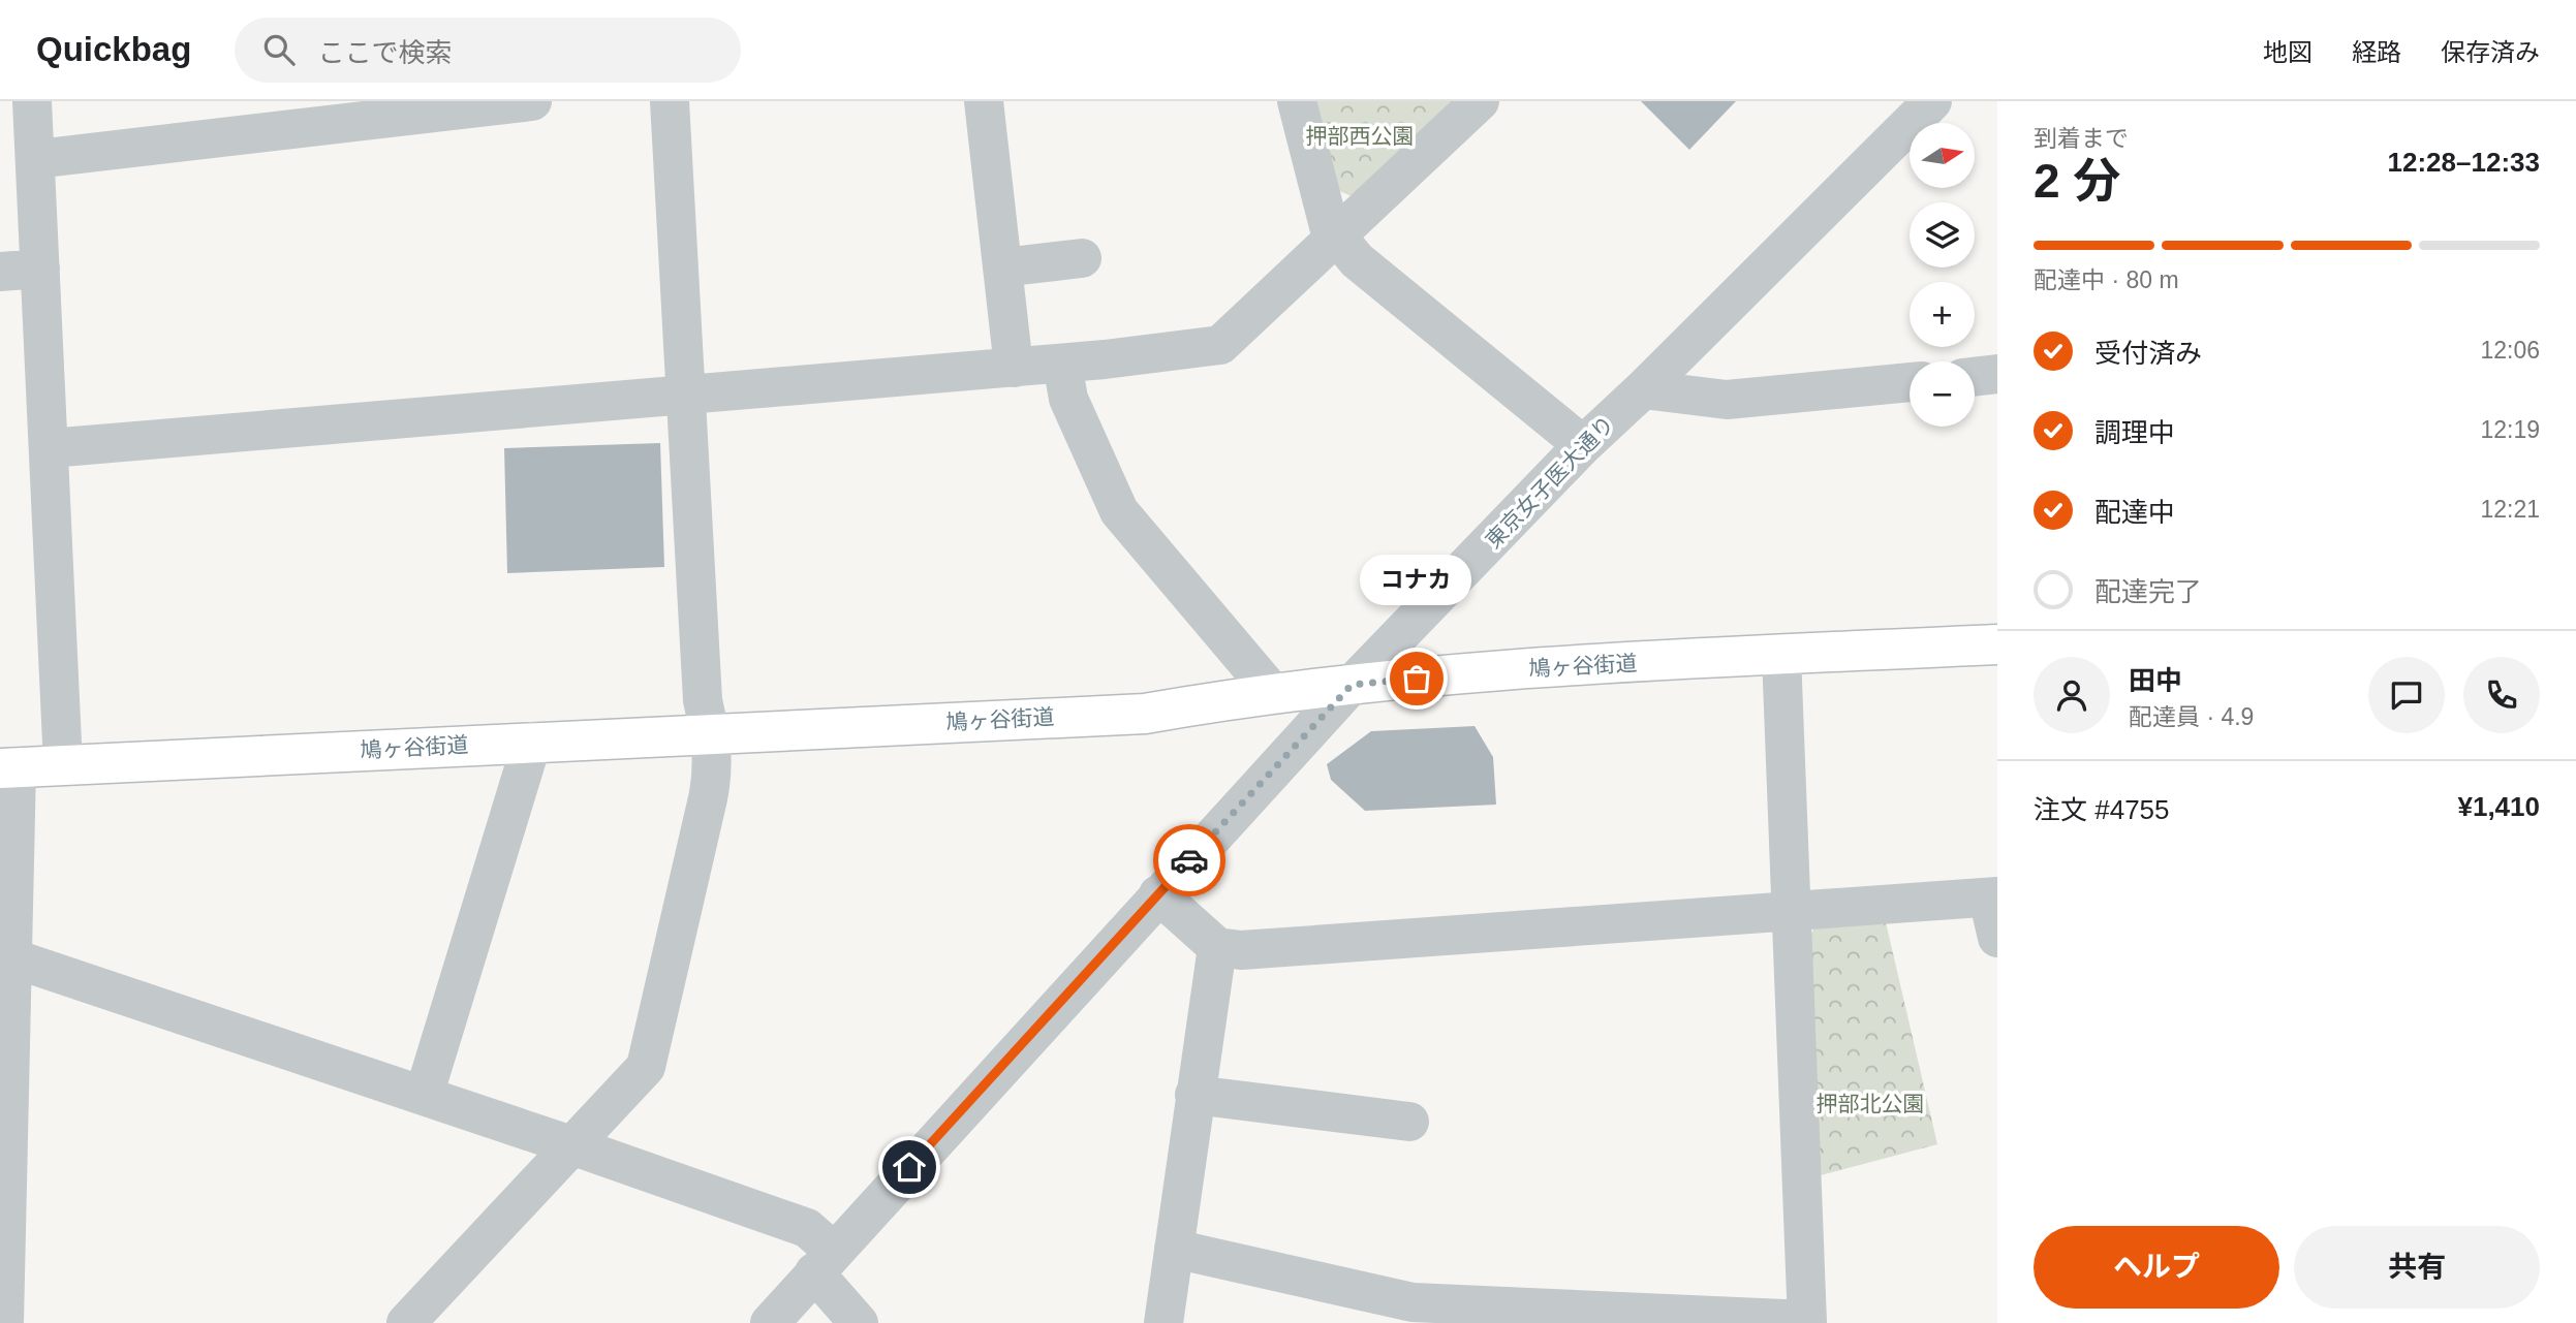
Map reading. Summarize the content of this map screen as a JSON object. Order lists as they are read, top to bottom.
{
  "streets": {
    "main road": ["鳩ヶ谷街道"],
    "street": ["東京女子医大通り"]
  },
  "crossings": [
    ["東京女子医大通り", "鳩ヶ谷街道"]
  ],
  "parks": ["押部西公園", "押部北公園"],
  "places": ["コナカ"],
  "north": "right",
  "page": {
    "header": "Quickbag",
    "search": "ここで検索",
    "nav": ["地図", "経路", "保存済み"],
    "heading": ["2 分", "到着まで", "12:28–12:33"],
    "panel": [
      "田中",
      "配達員 · 4.9",
      "注文 #4755",
      "¥1,410"
    ],
    "map_buttons": ["+", "−"],
    "bar": "配達中 · 80 m",
    "list": [
      ["受付済み", "12:06"],
      ["調理中", "12:19"],
      ["配達中", "12:21"],
      "配達完了"
    ],
    "bubble": "コナカ",
    "buttons": ["ヘルプ", "共有"]
  }
}
